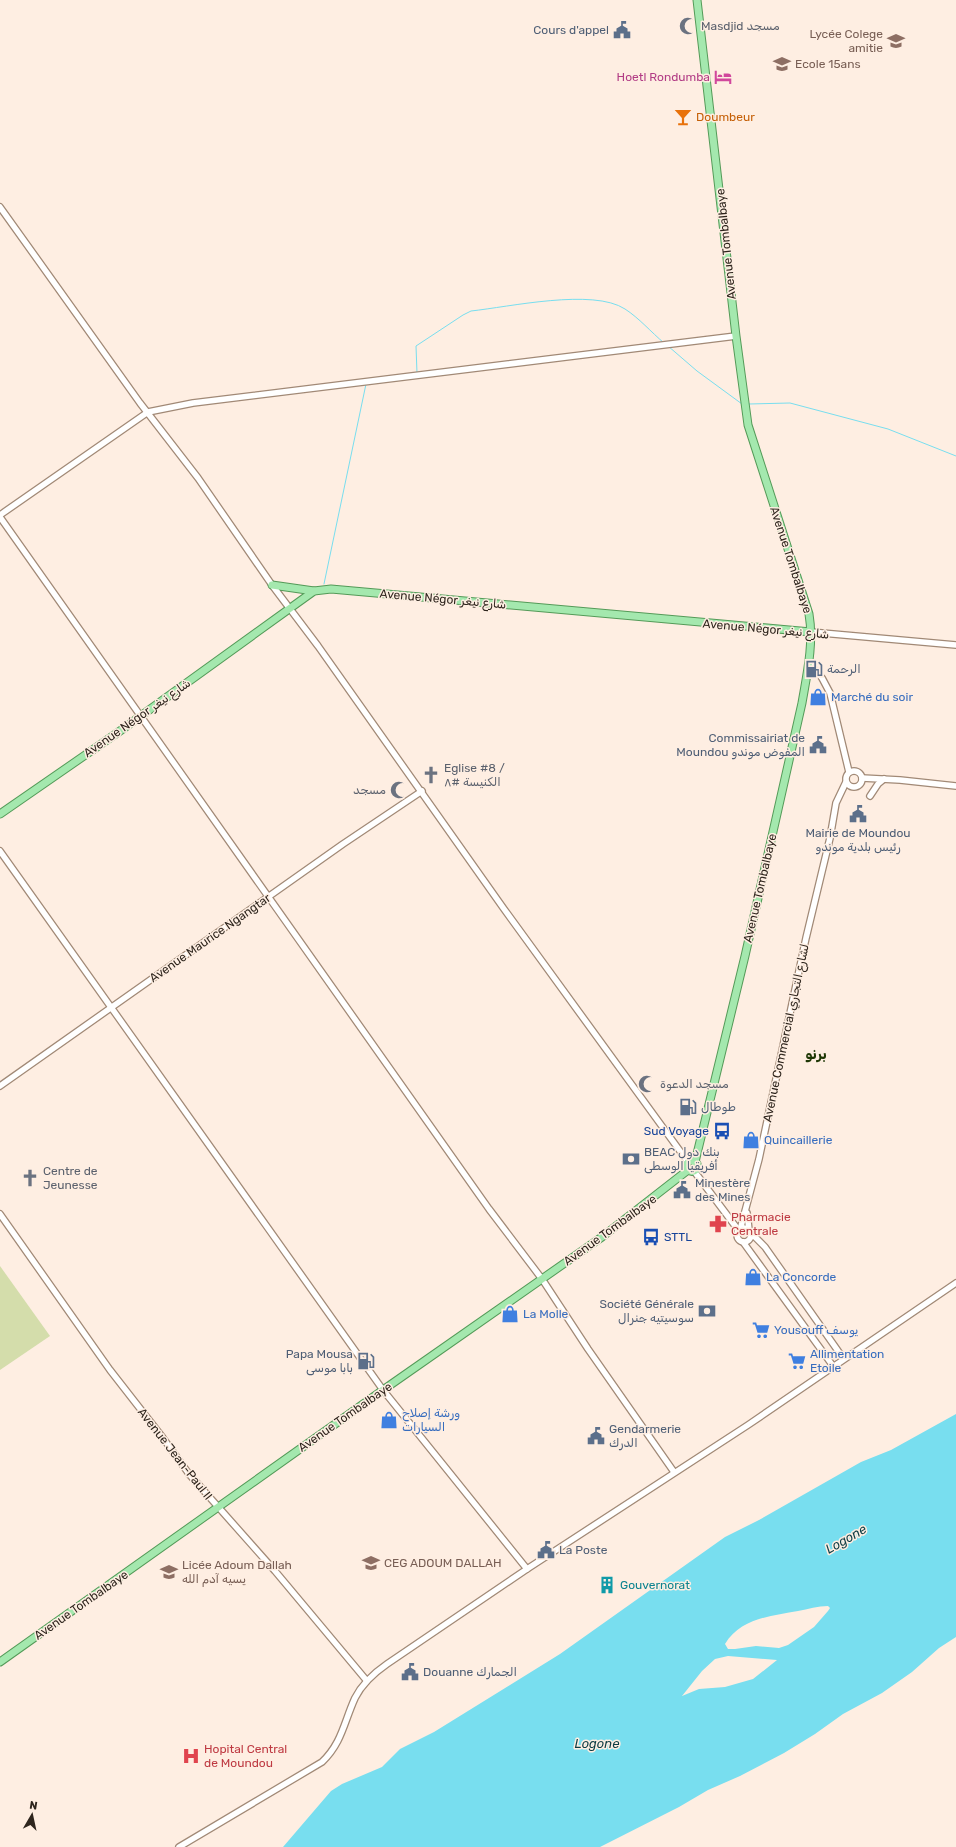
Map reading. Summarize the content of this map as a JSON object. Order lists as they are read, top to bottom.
{
  "streets": {
    "main road": ["Avenue Tombalbaye", "Avenue Négor شارع نيغر"],
    "street": ["Avenue Maurice Ngangtar", "Avenue Commercial لشارع التجاري", "Avenue Jean-Paul II"]
  },
  "crossings": [
    ["Avenue Tombalbaye", "Avenue Négor شارع نيغر"],
    ["Avenue Tombalbaye", "Avenue Jean-Paul II"]
  ],
  "districts": ["برنو"],
  "water": ["Logone"],
  "places": {
    "mosque": ["Masdjid مسجد", "مسجد", "مسجد الدعوة"],
    "public building": [
      "Cours d'appel",
      "Commissairiat de Moundou المفوض موندو",
      "Mairie de Moundou رئيس بلدية موندو",
      "Minestère des Mines",
      "Gendarmerie الدرك",
      "La Poste",
      "Douanne الجمارك"
    ],
    "school or university": [
      "Lycée Colege amitie",
      "Ecole 15ans",
      "CEG ADOUM DALLAH",
      "Licée Adoum Dallah يسيه آدم الله"
    ],
    "hotel": ["Hoetl Rondumba"],
    "bar": ["Doumbeur"],
    "fuel station": ["الرحمة", "طوطال", "Papa Mousa بابا موسى"],
    "shop": [
      "Marché du soir",
      "Quincaillerie",
      "La Concorde",
      "La Molle",
      "ورشة إصلاح السيارات"
    ],
    "church": ["Eglise #8 / الكنيسة #٨", "Centre de Jeunesse"],
    "bus stop": ["Sud Voyage", "STTL"],
    "bank": ["BEAC بنك دول أفريقيا الوسطى", "Société Générale سوسيتيه جنرال"],
    "pharmacy": ["Pharmacie Centrale"],
    "supermarket": ["Yousouff يوسف", "Allimentation Etoile"],
    "building": ["Gouvernorat"],
    "hospital": ["Hopital Central de Moundou"]
  },
  "north": "top"
}
